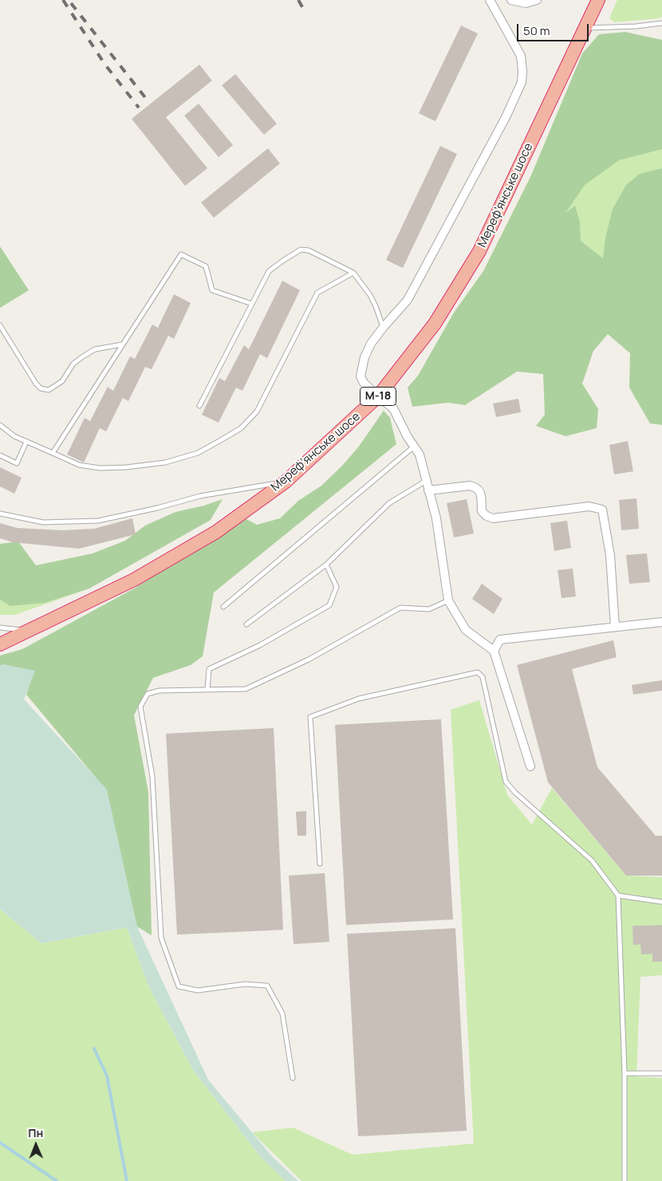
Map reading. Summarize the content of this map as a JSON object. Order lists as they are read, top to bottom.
{
  "streets": {
    "highway": ["Мереф’янське шосе", "М-18"]
  },
  "scale_bar": "50 m",
  "north": "top"
}
